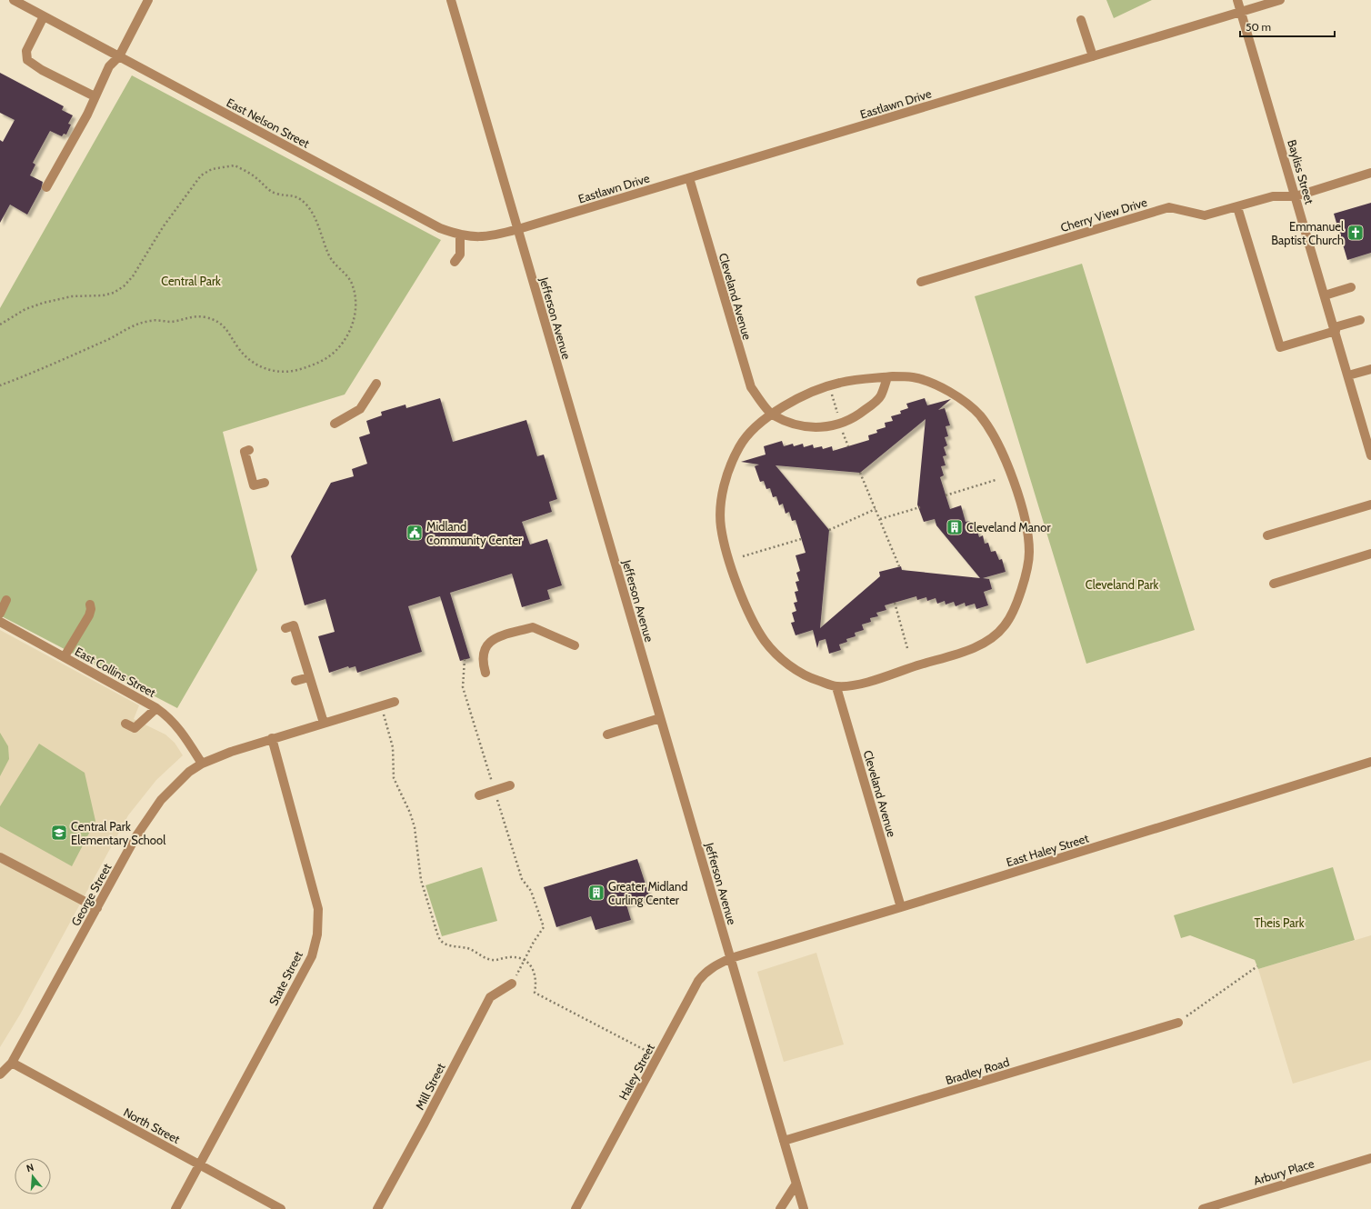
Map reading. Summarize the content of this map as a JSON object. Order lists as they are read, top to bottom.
{
  "streets": {
    "street": [
      "Eastlawn Drive",
      "East Nelson Street",
      "Bayliss Street",
      "Cherry View Drive",
      "Cleveland Avenue",
      "Jefferson Avenue",
      "East Collins Street",
      "East Haley Street",
      "George Street",
      "State Street",
      "Bradley Road",
      "Haley Street",
      "Mill Street",
      "North Street",
      "Arbury Place"
    ]
  },
  "crossings": [
    ["Eastlawn Drive", "East Nelson Street"],
    ["Eastlawn Drive", "Bayliss Street"],
    ["Eastlawn Drive", "Cleveland Avenue"],
    ["Eastlawn Drive", "Jefferson Avenue"],
    ["East Nelson Street", "Jefferson Avenue"],
    ["Bayliss Street", "Cherry View Drive"],
    ["Cleveland Avenue", "East Haley Street"],
    ["Jefferson Avenue", "East Haley Street"],
    ["Jefferson Avenue", "Bradley Road"],
    ["Jefferson Avenue", "Haley Street"],
    ["East Collins Street", "George Street"],
    ["East Haley Street", "Haley Street"],
    ["George Street", "State Street"],
    ["George Street", "North Street"],
    ["State Street", "North Street"]
  ],
  "parks": ["Central Park", "Cleveland Park", "Theis Park"],
  "places": {
    "church": ["Emmanuel Baptist Church"],
    "building": ["Cleveland Manor", "Greater Midland Curling Center"],
    "public building": ["Midland Community Center"],
    "school or university": ["Central Park Elementary School"]
  },
  "scale_bar": "50 m",
  "north": "top"
}
